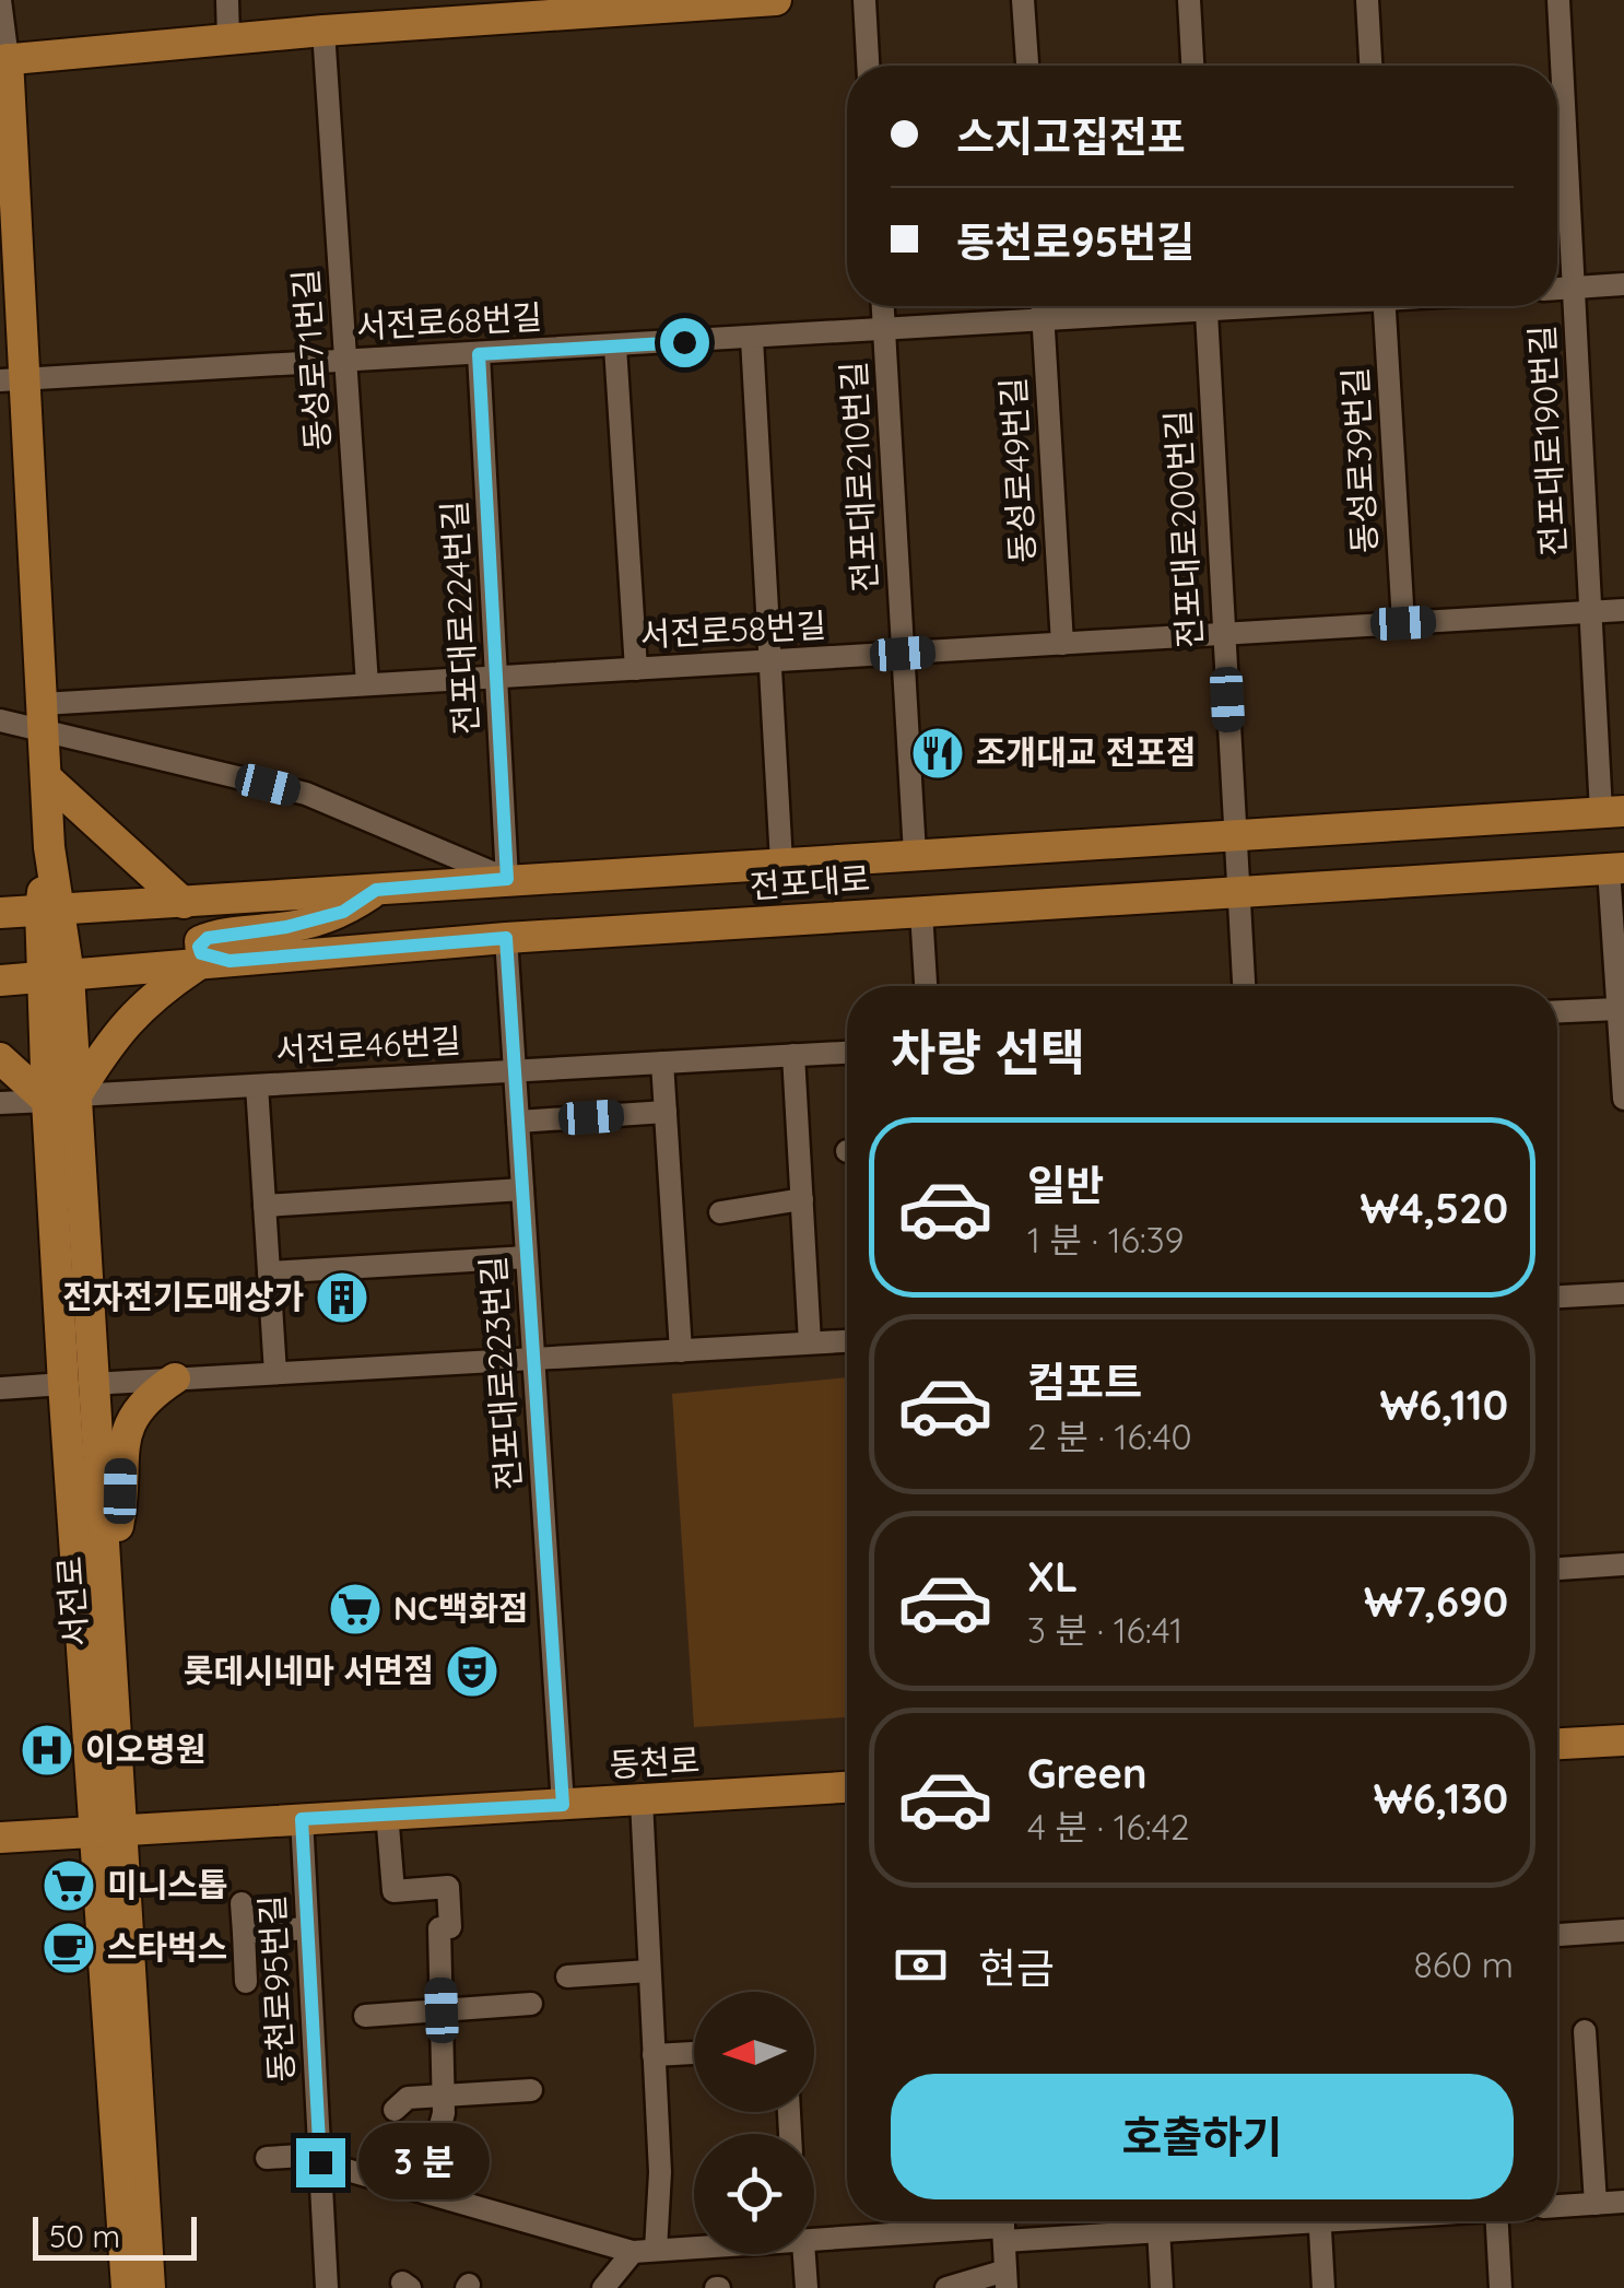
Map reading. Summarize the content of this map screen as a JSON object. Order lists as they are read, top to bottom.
{
  "streets": {
    "main road": ["전포대로", "서전로", "동천로"],
    "street": [
      "서전로68번길",
      "동성로71번길",
      "전포대로190번길",
      "동성로39번길",
      "동성로49번길",
      "전포대로210번길",
      "전포대로200번길",
      "전포대로224번길",
      "서전로58번길",
      "서전로46번길",
      "전포대로223번길",
      "동천로95번길"
    ]
  },
  "crossings": [
    ["서전로68번길", "동성로71번길"],
    ["서전로68번길", "동성로49번길"],
    ["서전로68번길", "전포대로210번길"],
    ["서전로68번길", "전포대로224번길"],
    ["서전로68번길", "서전로"],
    ["동성로71번길", "서전로58번길"],
    ["전포대로190번길", "서전로58번길"],
    ["전포대로190번길", "전포대로"],
    ["동성로39번길", "서전로58번길"],
    ["동성로49번길", "서전로58번길"],
    ["전포대로210번길", "서전로58번길"],
    ["전포대로210번길", "전포대로"],
    ["전포대로200번길", "서전로58번길"],
    ["전포대로200번길", "전포대로"],
    ["전포대로224번길", "서전로58번길"],
    ["전포대로224번길", "전포대로"],
    ["서전로58번길", "서전로"],
    ["전포대로", "전포대로223번길"],
    ["전포대로", "서전로"],
    ["서전로46번길", "전포대로223번길"],
    ["서전로46번길", "서전로"],
    ["전포대로223번길", "동천로"],
    ["서전로", "동천로"],
    ["동천로", "동천로95번길"]
  ],
  "places": {
    "restaurant": ["조개대교 전포점"],
    "building": ["전자전기도매상가"],
    "supermarket": ["NC백화점", "미니스톱"],
    "theatre": ["롯데시네마 서면점"],
    "hospital": ["이오병원"],
    "cafe": ["스타벅스"]
  },
  "scale_bar": "50 m",
  "north": "left",
  "page": {
    "banner": ["스지고집전포", "동천로95번길"],
    "heading": "차량 선택",
    "list": [
      {
        "name": "일반",
        "note": "1 분 · 16:39",
        "value": "₩4,520"
      },
      {
        "name": "컴포트",
        "note": "2 분 · 16:40",
        "value": "₩6,110"
      },
      {
        "name": "XL",
        "note": "3 분 · 16:41",
        "value": "₩7,690"
      },
      {
        "name": "Green",
        "note": "4 분 · 16:42",
        "value": "₩6,130"
      }
    ],
    "pay": ["현금", "860 m"],
    "buttons": "호출하기",
    "bubble": "3 분",
    "scale": "50 m"
  }
}
